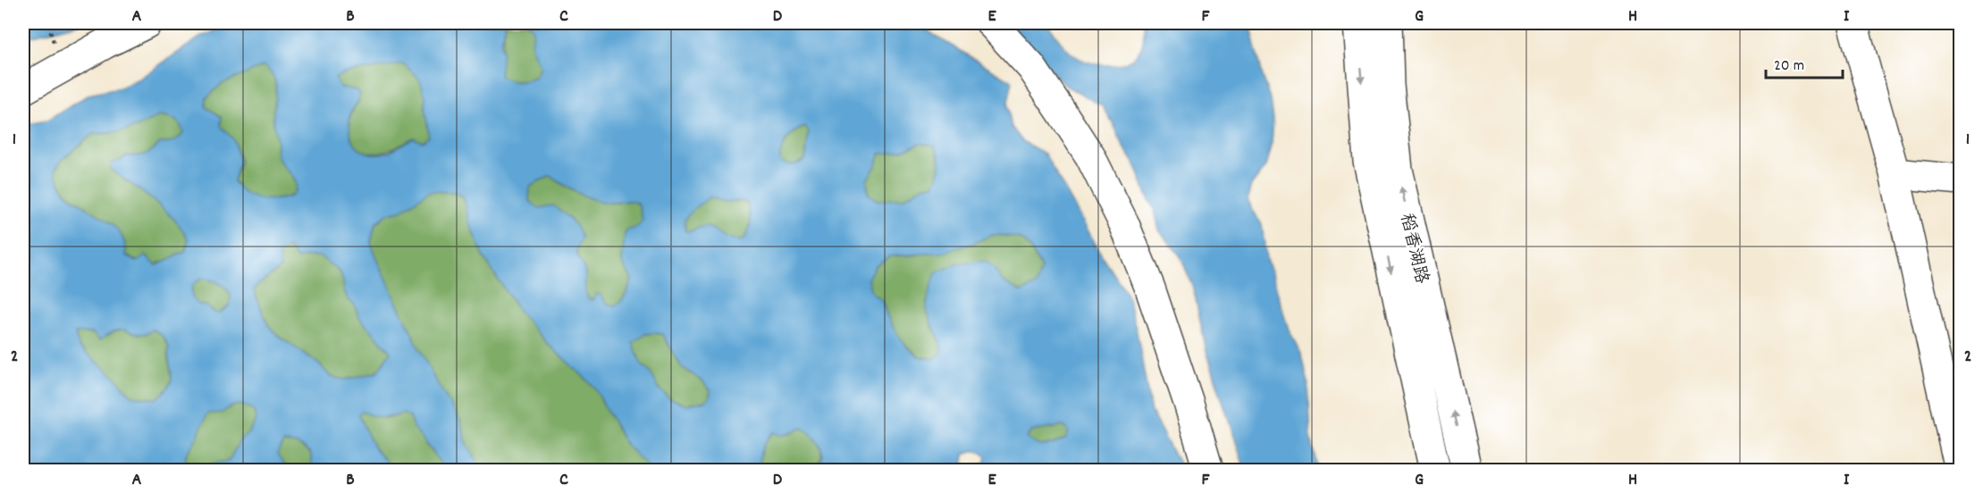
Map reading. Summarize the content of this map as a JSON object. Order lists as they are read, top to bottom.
{
  "streets": {
    "street": ["稻香湖路"]
  },
  "scale_bar": "20 m",
  "grid": {
    "columns": [
      "A",
      "B",
      "C",
      "D",
      "E",
      "F",
      "G",
      "H",
      "I"
    ],
    "rows": ["1", "2"]
  }
}
